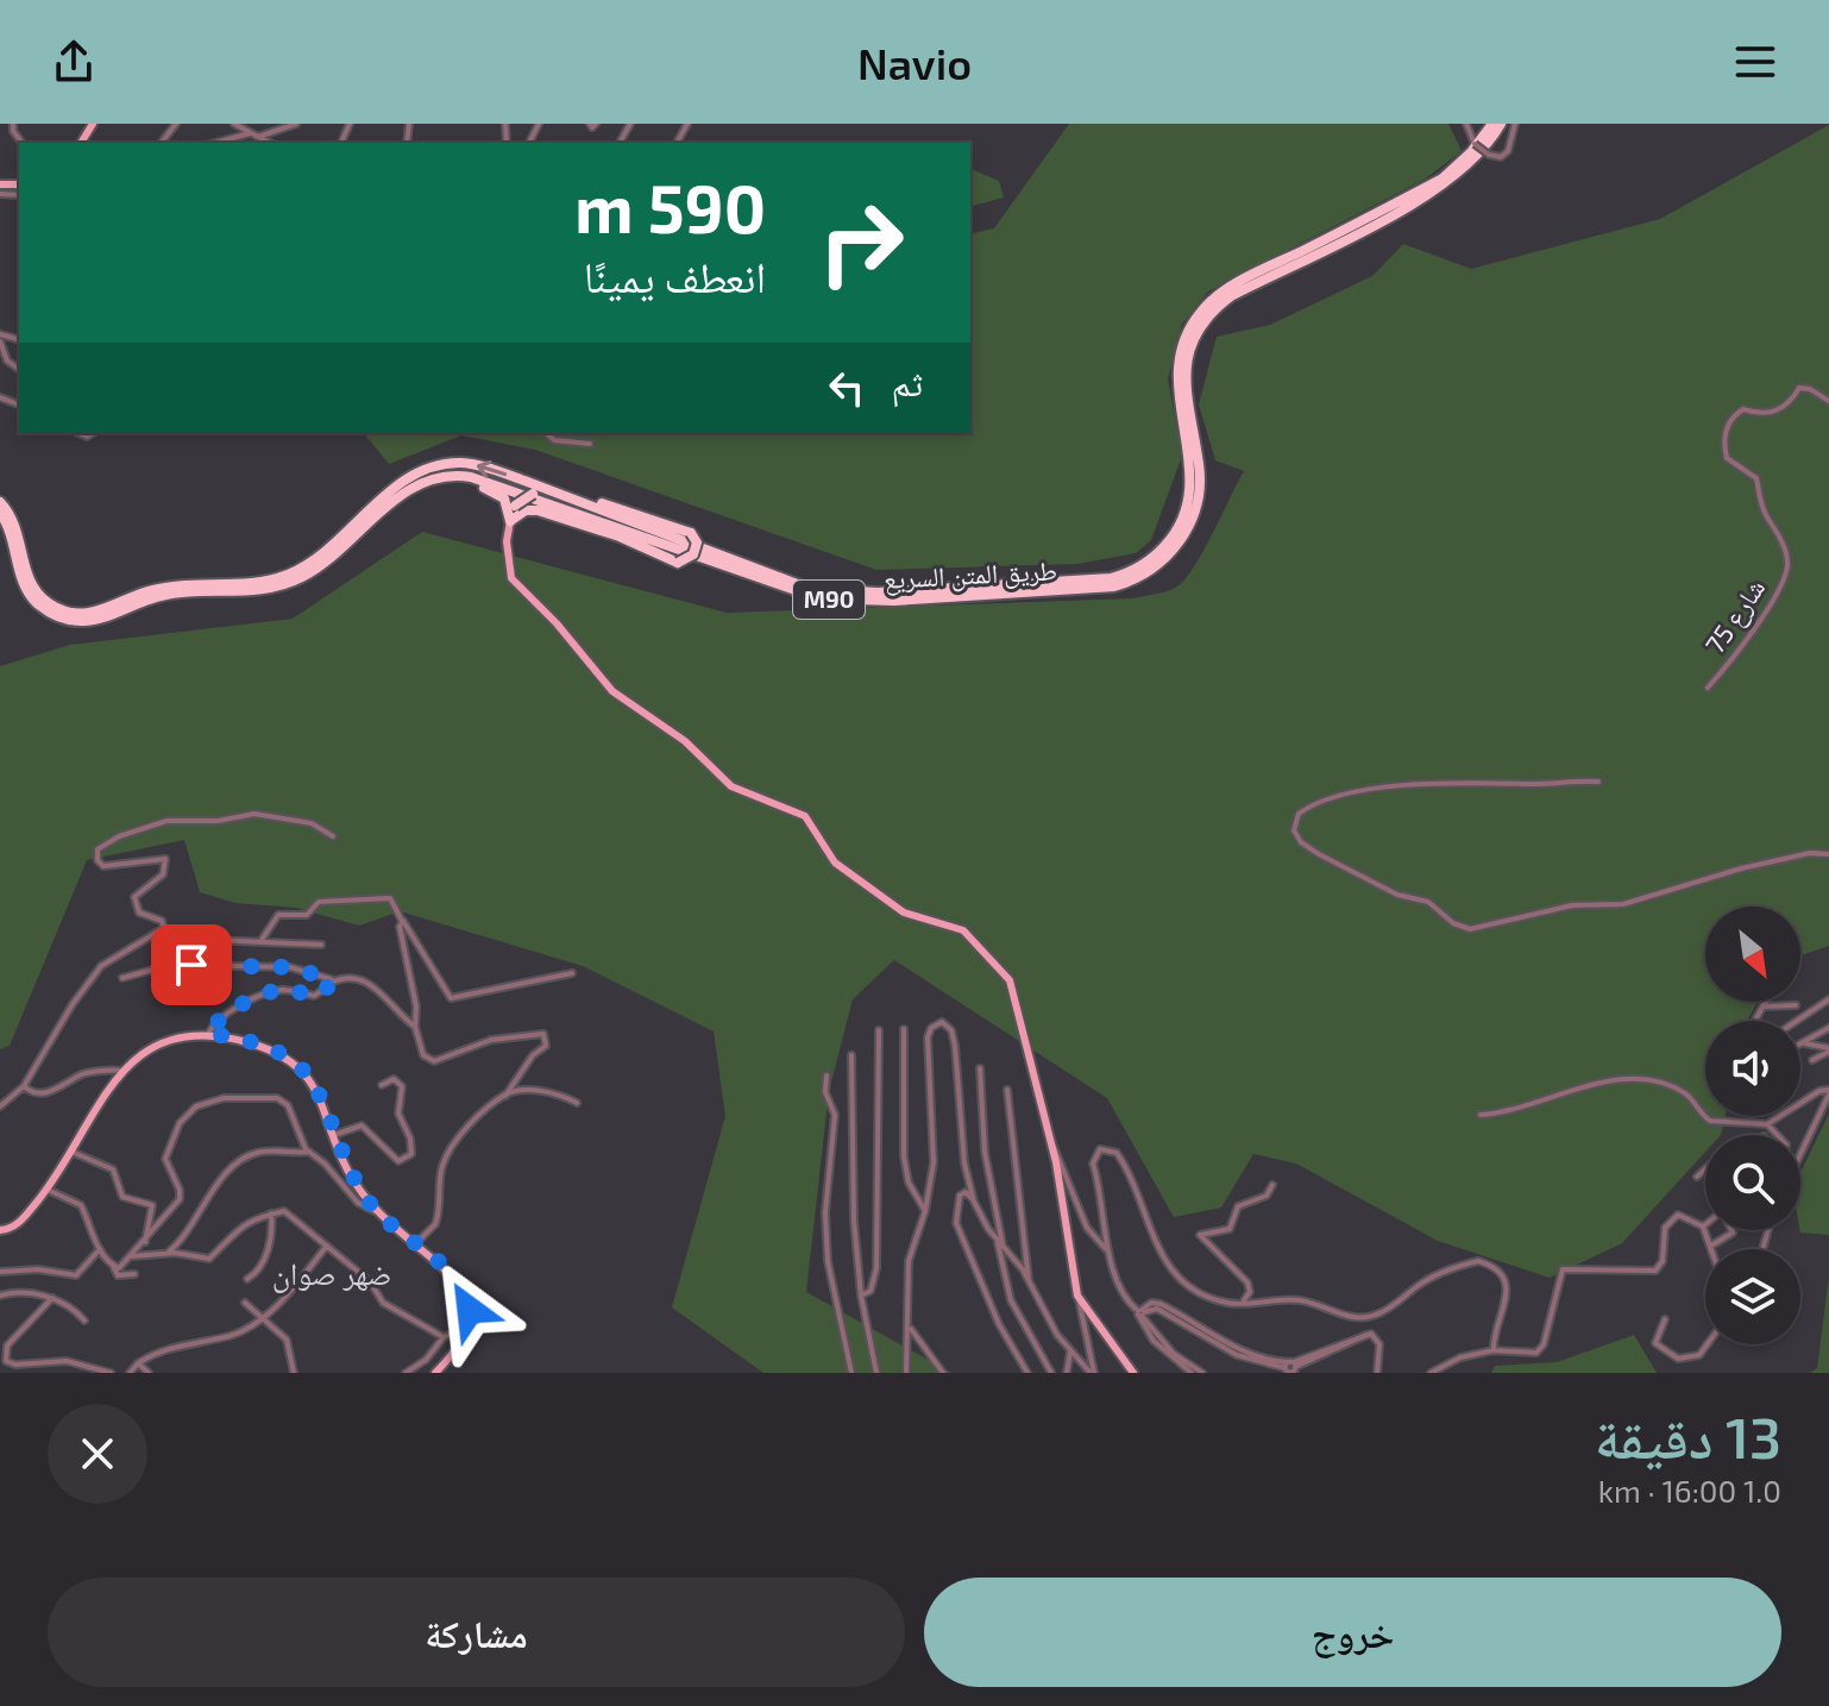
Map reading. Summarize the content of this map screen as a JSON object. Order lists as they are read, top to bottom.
{
  "streets": {
    "highway": ["طريق المتن السريع", "M90"],
    "street": ["شارع 75"]
  },
  "districts": ["ضهر صوان"],
  "north": "bottom right",
  "page": {
    "header": "Navio",
    "turn": ["590 m", "انعطف يمينًا"],
    "then": "ثم",
    "heading": ["13 دقيقة", "1.0 km · 16:00"],
    "buttons": ["خروج", "مشاركة"]
  }
}
